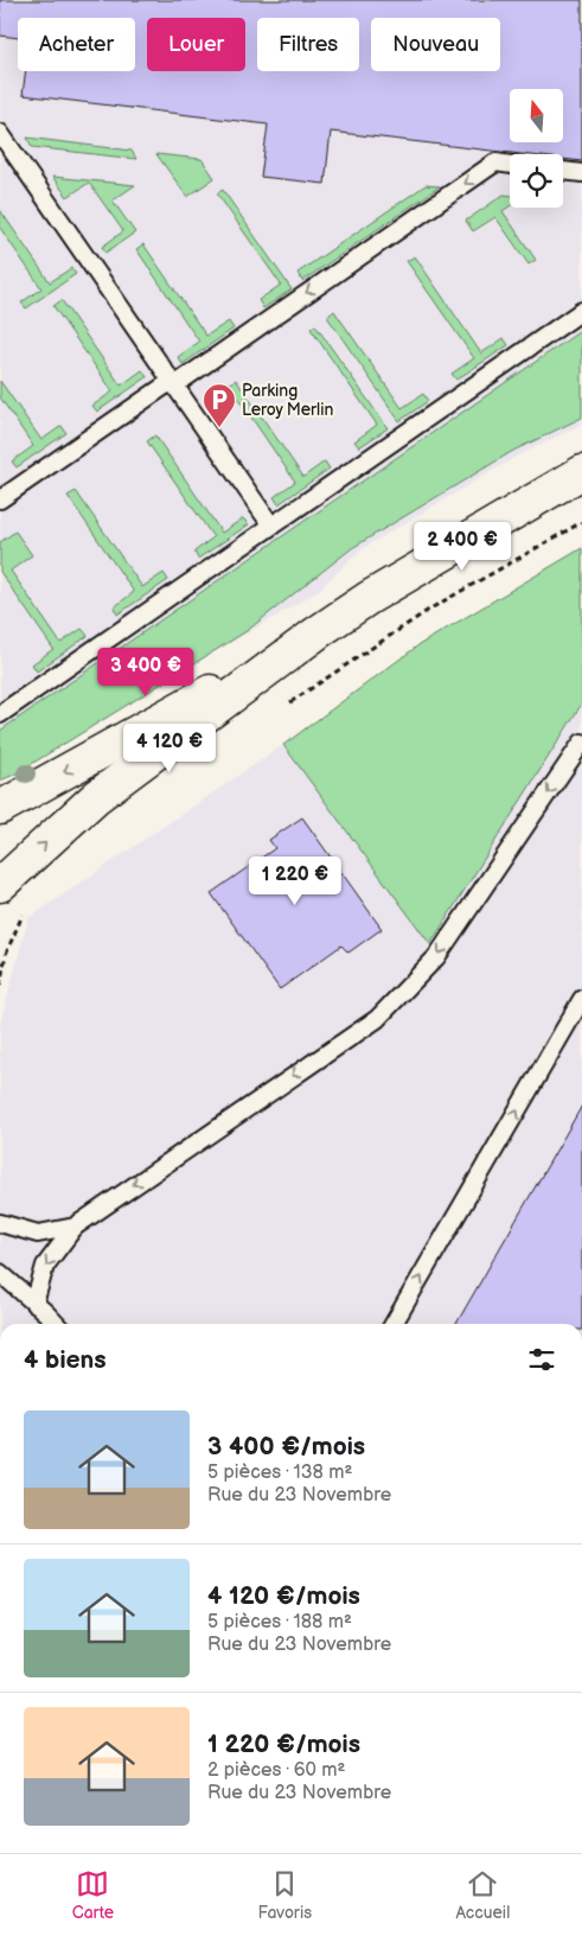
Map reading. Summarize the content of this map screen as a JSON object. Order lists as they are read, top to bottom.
{
  "places": {
    "parking": ["Parking Leroy Merlin"]
  },
  "north": "top",
  "page": {
    "chip": [
      "Acheter",
      "Louer",
      "Filtres",
      "Nouveau"
    ],
    "price": [
      "2 400 €",
      "3 400 €",
      "4 120 €",
      "1 220 €"
    ],
    "heading": "4 biens",
    "list": [
      {
        "name": "3 400 €/mois",
        "note": "5 pièces · 138 m² · Rue du 23 Novembre"
      },
      {
        "name": "4 120 €/mois",
        "note": "5 pièces · 188 m² · Rue du 23 Novembre"
      },
      {
        "name": "1 220 €/mois",
        "note": "2 pièces · 60 m² · Rue du 23 Novembre"
      }
    ],
    "tabs": ["Carte", "Favoris", "Accueil"]
  }
}
